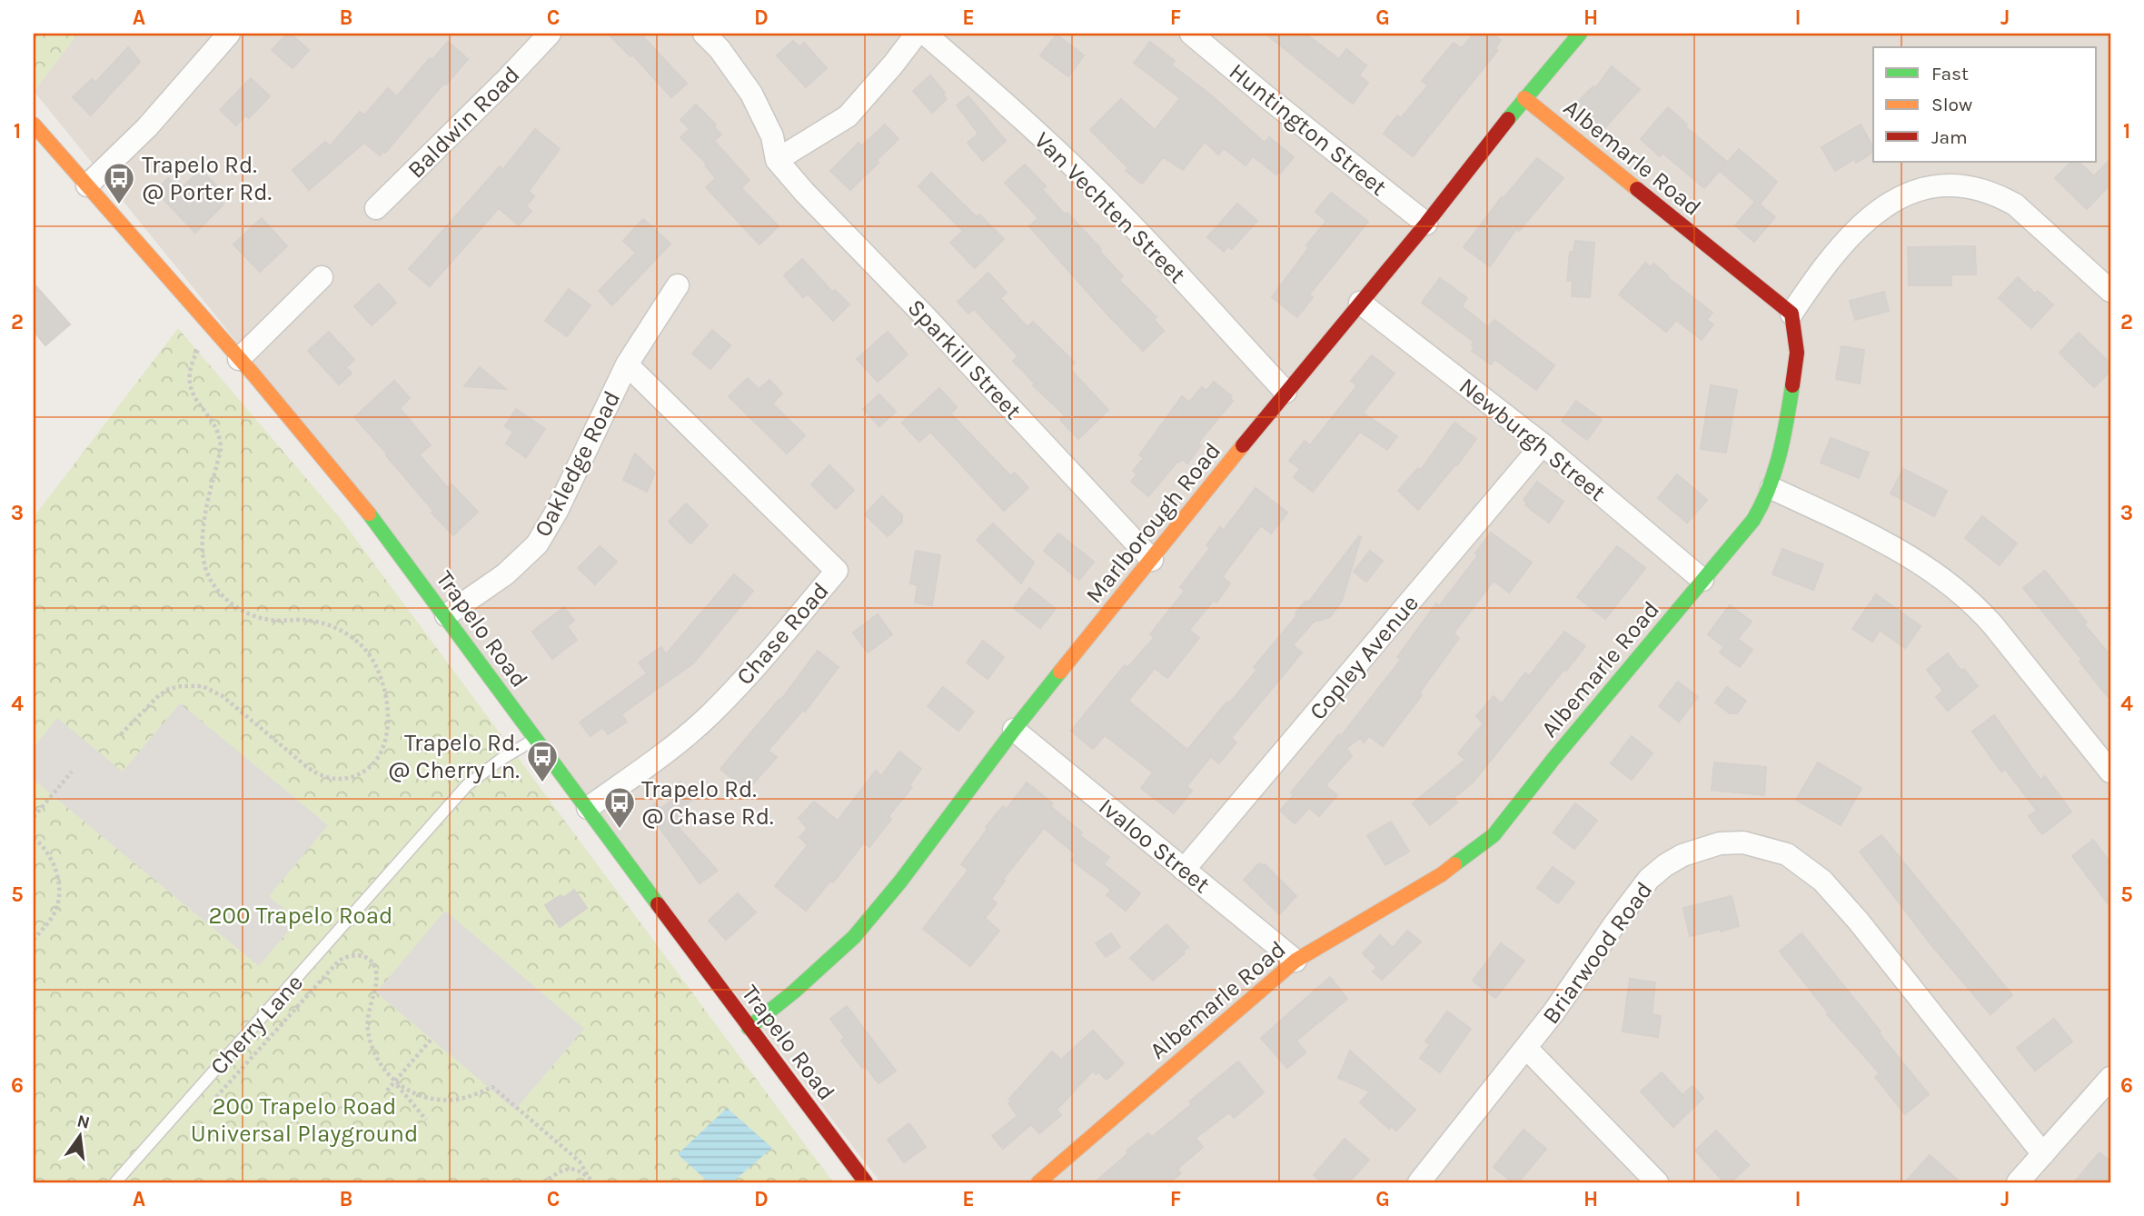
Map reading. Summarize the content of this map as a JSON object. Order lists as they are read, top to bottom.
{
  "streets": {
    "street": [
      "Baldwin Road",
      "Huntington Street",
      "Albemarle Road",
      "Van Vechten Street",
      "Sparkill Street",
      "Newburgh Street",
      "Oakledge Road",
      "Marlborough Road",
      "Trapelo Road",
      "Chase Road",
      "Copley Avenue",
      "Ivaloo Street",
      "Briarwood Road"
    ],
    "lane": ["Cherry Lane"]
  },
  "crossings": [
    ["Huntington Street", "Marlborough Road"],
    ["Albemarle Road", "Newburgh Street"],
    ["Albemarle Road", "Marlborough Road"],
    ["Albemarle Road", "Ivaloo Street"],
    ["Van Vechten Street", "Marlborough Road"],
    ["Sparkill Street", "Marlborough Road"],
    ["Newburgh Street", "Marlborough Road"],
    ["Newburgh Street", "Copley Avenue"],
    ["Oakledge Road", "Trapelo Road"],
    ["Oakledge Road", "Chase Road"],
    ["Marlborough Road", "Trapelo Road"],
    ["Marlborough Road", "Ivaloo Street"],
    ["Trapelo Road", "Chase Road"],
    ["Trapelo Road", "Cherry Lane"],
    ["Copley Avenue", "Ivaloo Street"]
  ],
  "parks": ["200 Trapelo Road", "200 Trapelo Road Universal Playground"],
  "places": {
    "bus stop": ["Trapelo Rd. @ Porter Rd.", "Trapelo Rd. @ Cherry Ln.", "Trapelo Rd. @ Chase Rd."]
  },
  "legend": ["Fast", "Slow", "Jam"],
  "north": "top",
  "grid": {
    "columns": [
      "A",
      "B",
      "C",
      "D",
      "E",
      "F",
      "G",
      "H",
      "I",
      "J"
    ],
    "rows": [
      "1",
      "2",
      "3",
      "4",
      "5",
      "6"
    ]
  }
}
